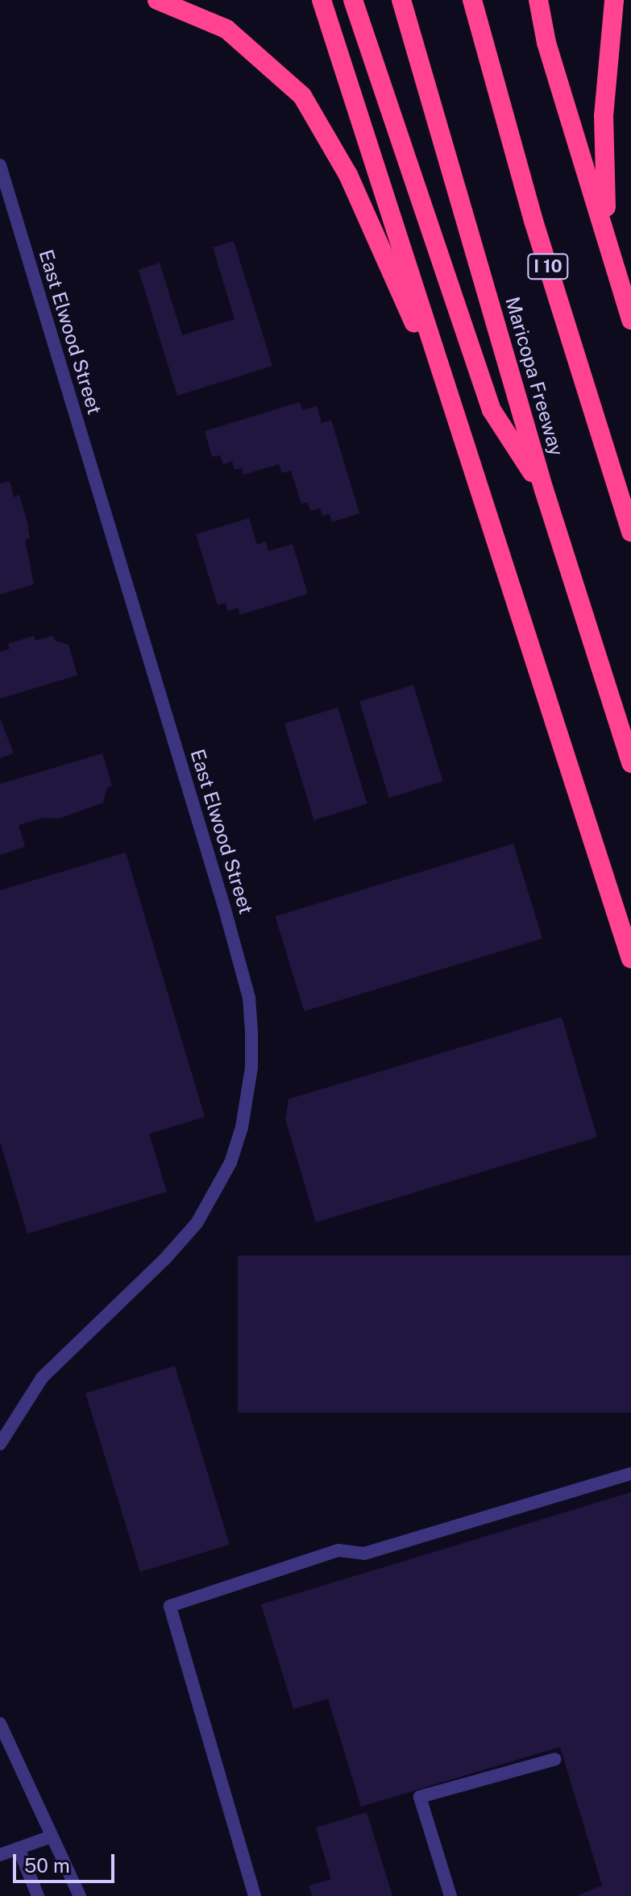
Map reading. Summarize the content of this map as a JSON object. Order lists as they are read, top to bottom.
{
  "streets": {
    "highway": ["I 10", "Maricopa Freeway"],
    "street": ["East Elwood Street"]
  },
  "scale_bar": "50 m"
}
